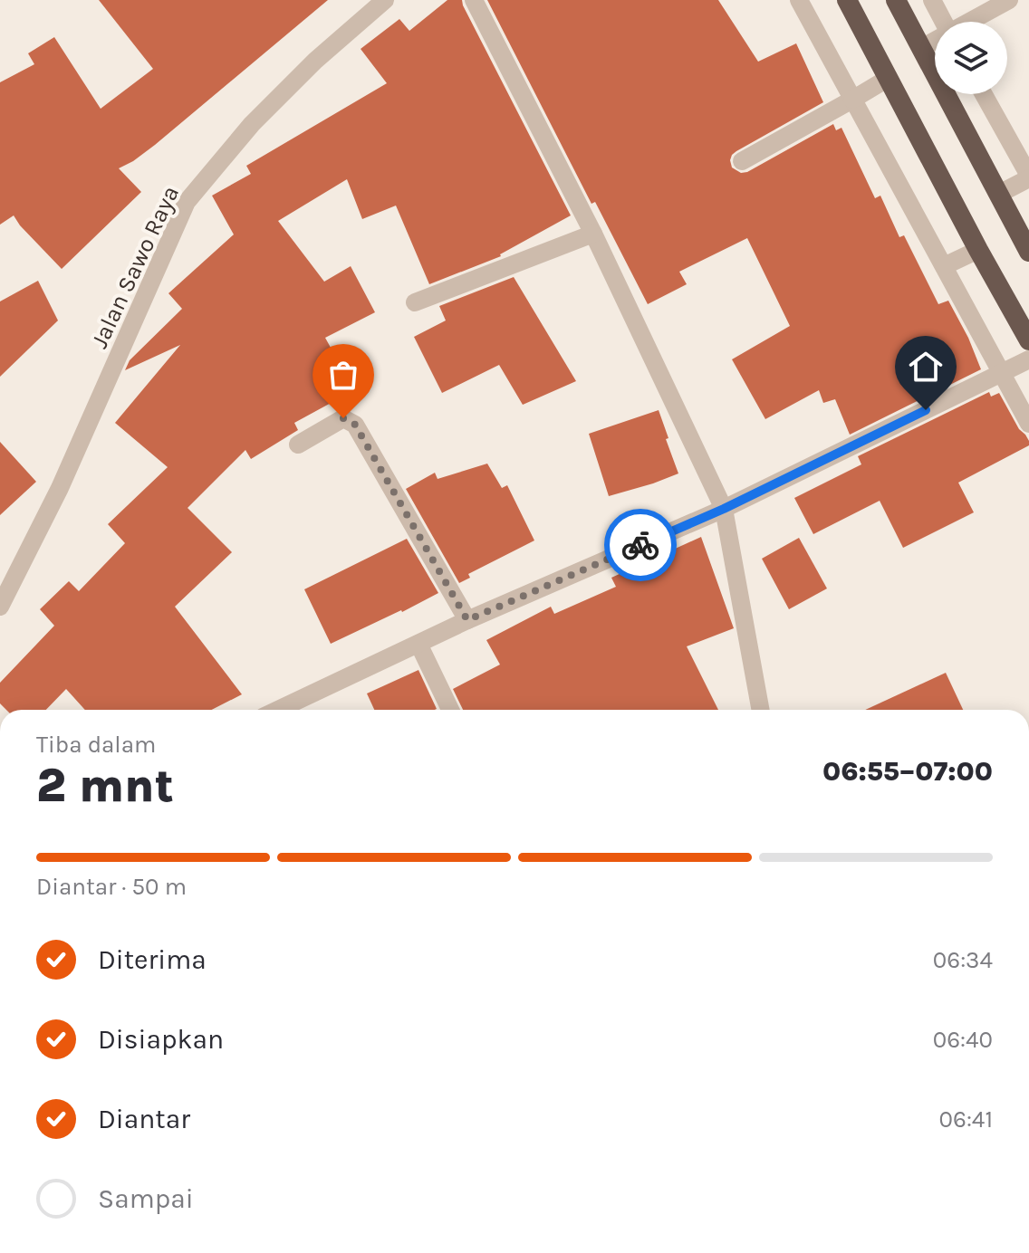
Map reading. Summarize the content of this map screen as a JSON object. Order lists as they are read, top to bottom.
{
  "streets": {
    "street": ["Jalan Sawo Raya"]
  },
  "page": {
    "heading": ["2 mnt", "Tiba dalam", "06:55–07:00"],
    "bar": "Diantar · 50 m",
    "list": [
      ["Diterima", "06:34"],
      ["Disiapkan", "06:40"],
      ["Diantar", "06:41"],
      "Sampai"
    ]
  }
}
